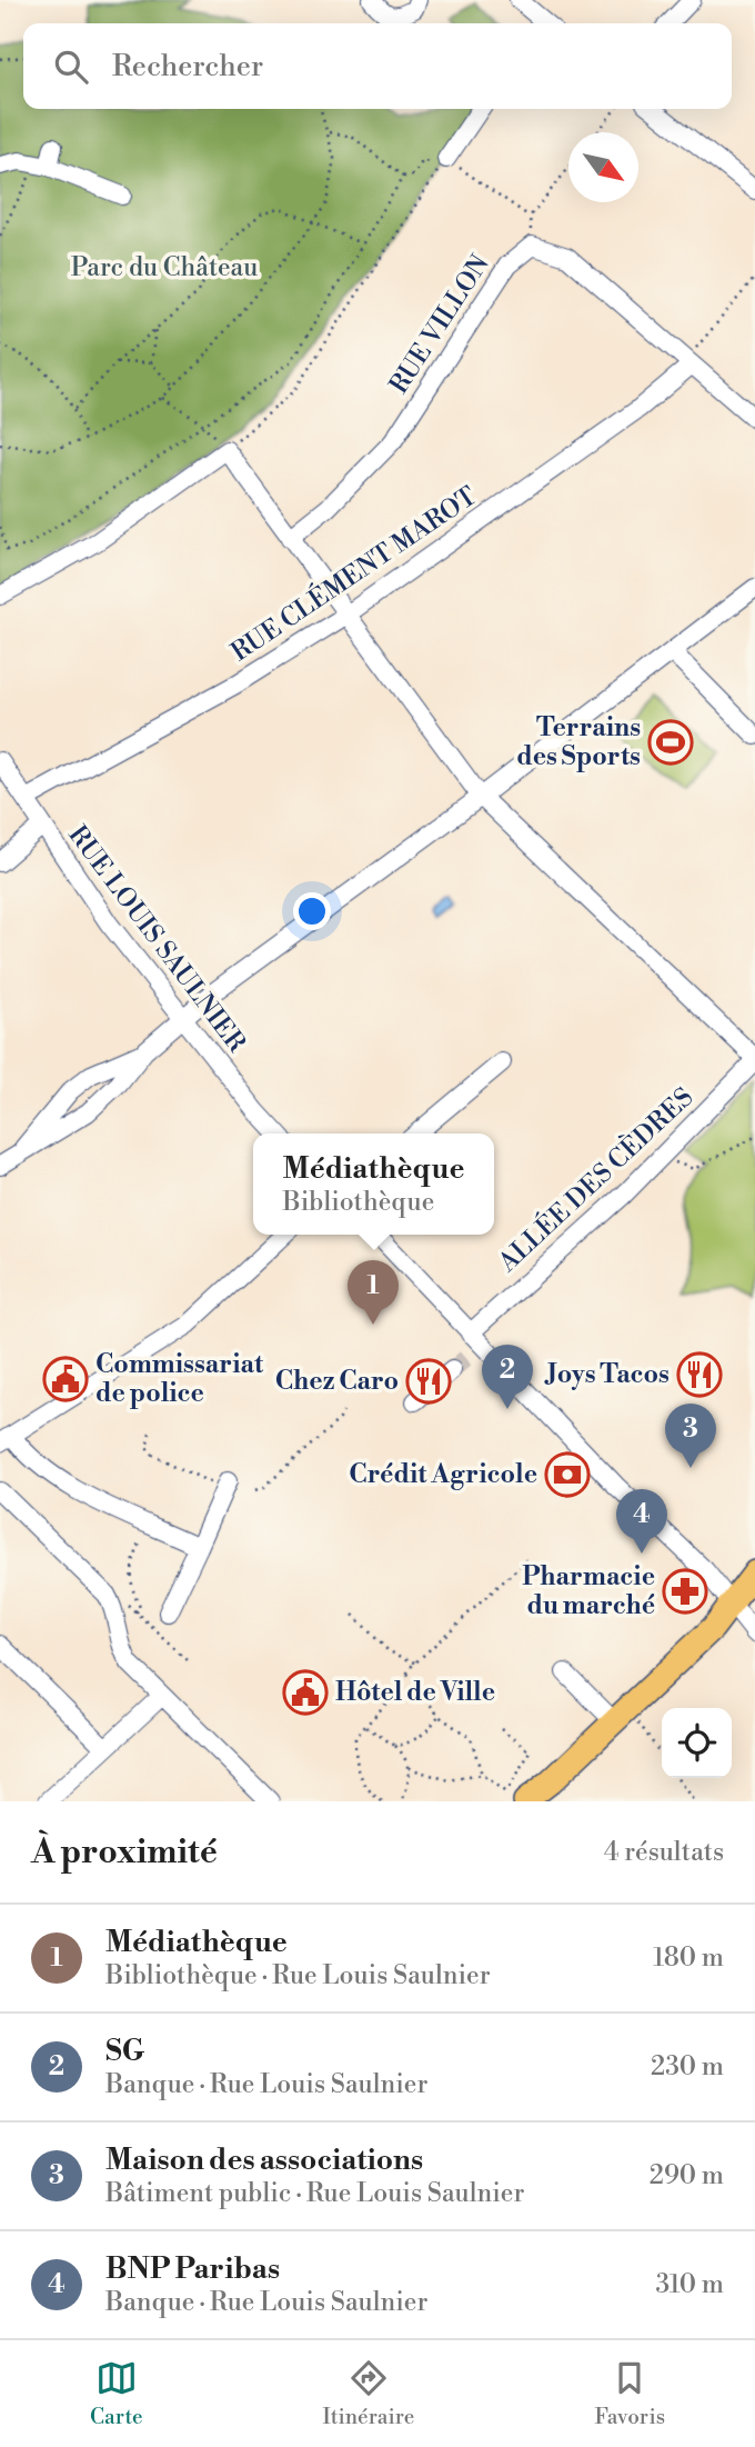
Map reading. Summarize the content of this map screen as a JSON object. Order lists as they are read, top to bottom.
{
  "streets": {
    "street": [
      "RUE VILLON",
      "RUE CLÉMENT MAROT",
      "RUE LOUIS SAULNIER",
      "ALLÉE DES CÈDRES"
    ]
  },
  "crossings": [
    ["RUE CLÉMENT MAROT", "RUE LOUIS SAULNIER"]
  ],
  "parks": ["Parc du Château"],
  "places": {
    "sports": ["Terrains des Sports"],
    "restaurant": ["Joys Tacos", "Chez Caro"],
    "public building": ["Commissariat de police", "Hôtel de Ville"],
    "bank": ["Crédit Agricole"],
    "pharmacy": ["Pharmacie du marché"]
  },
  "north": "bottom right",
  "page": {
    "search": "Rechercher",
    "popup": ["Médiathèque", "Bibliothèque"],
    "pins": [
      "1",
      "2",
      "3",
      "4"
    ],
    "heading": ["À proximité", "4 résultats"],
    "list": [
      {
        "mark": "1",
        "name": "Médiathèque",
        "note": "Bibliothèque · Rue Louis Saulnier",
        "value": "180 m"
      },
      {
        "mark": "2",
        "name": "SG",
        "note": "Banque · Rue Louis Saulnier",
        "value": "230 m"
      },
      {
        "mark": "3",
        "name": "Maison des associations",
        "note": "Bâtiment public · Rue Louis Saulnier",
        "value": "290 m"
      },
      {
        "mark": "4",
        "name": "BNP Paribas",
        "note": "Banque · Rue Louis Saulnier",
        "value": "310 m"
      }
    ],
    "nav": ["Carte", "Itinéraire", "Favoris"]
  }
}
